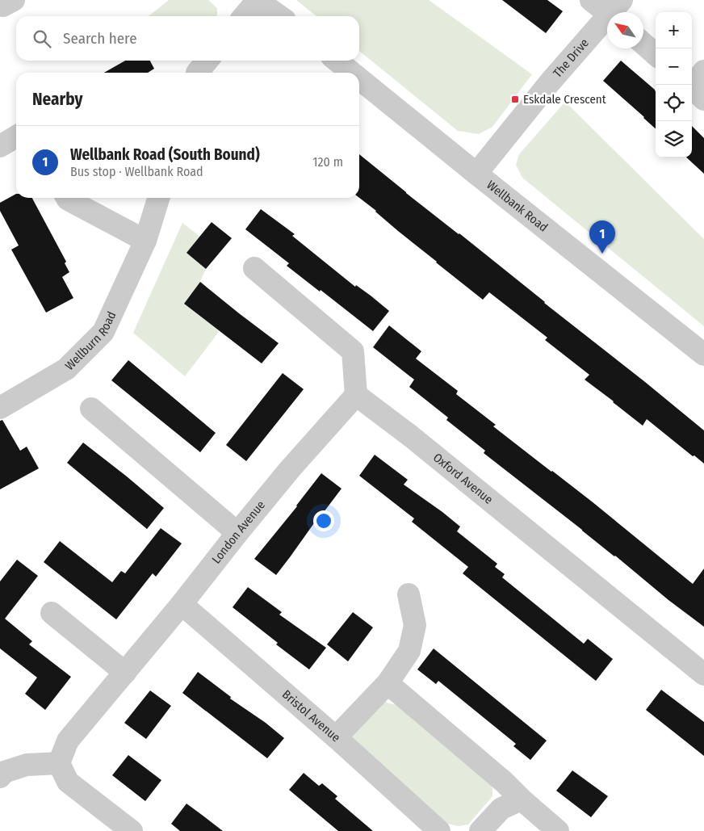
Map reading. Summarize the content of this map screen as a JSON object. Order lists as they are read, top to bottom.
{
  "streets": {
    "street": [
      "The Drive",
      "Wellbank Road",
      "Wellburn Road",
      "Oxford Avenue",
      "London Avenue",
      "Bristol Avenue"
    ]
  },
  "crossings": [
    ["The Drive", "Wellbank Road"],
    ["Oxford Avenue", "London Avenue"],
    ["London Avenue", "Bristol Avenue"]
  ],
  "places": {
    "transit": ["Eskdale Crescent"]
  },
  "north": "top left",
  "page": {
    "map_buttons": ["+", "−"],
    "search": "Search here",
    "heading": "Nearby",
    "list": [
      {
        "mark": "1",
        "name": "Wellbank Road (South Bound)",
        "note": "Bus stop · Wellbank Road",
        "value": "120 m"
      }
    ],
    "pins": "1"
  }
}
